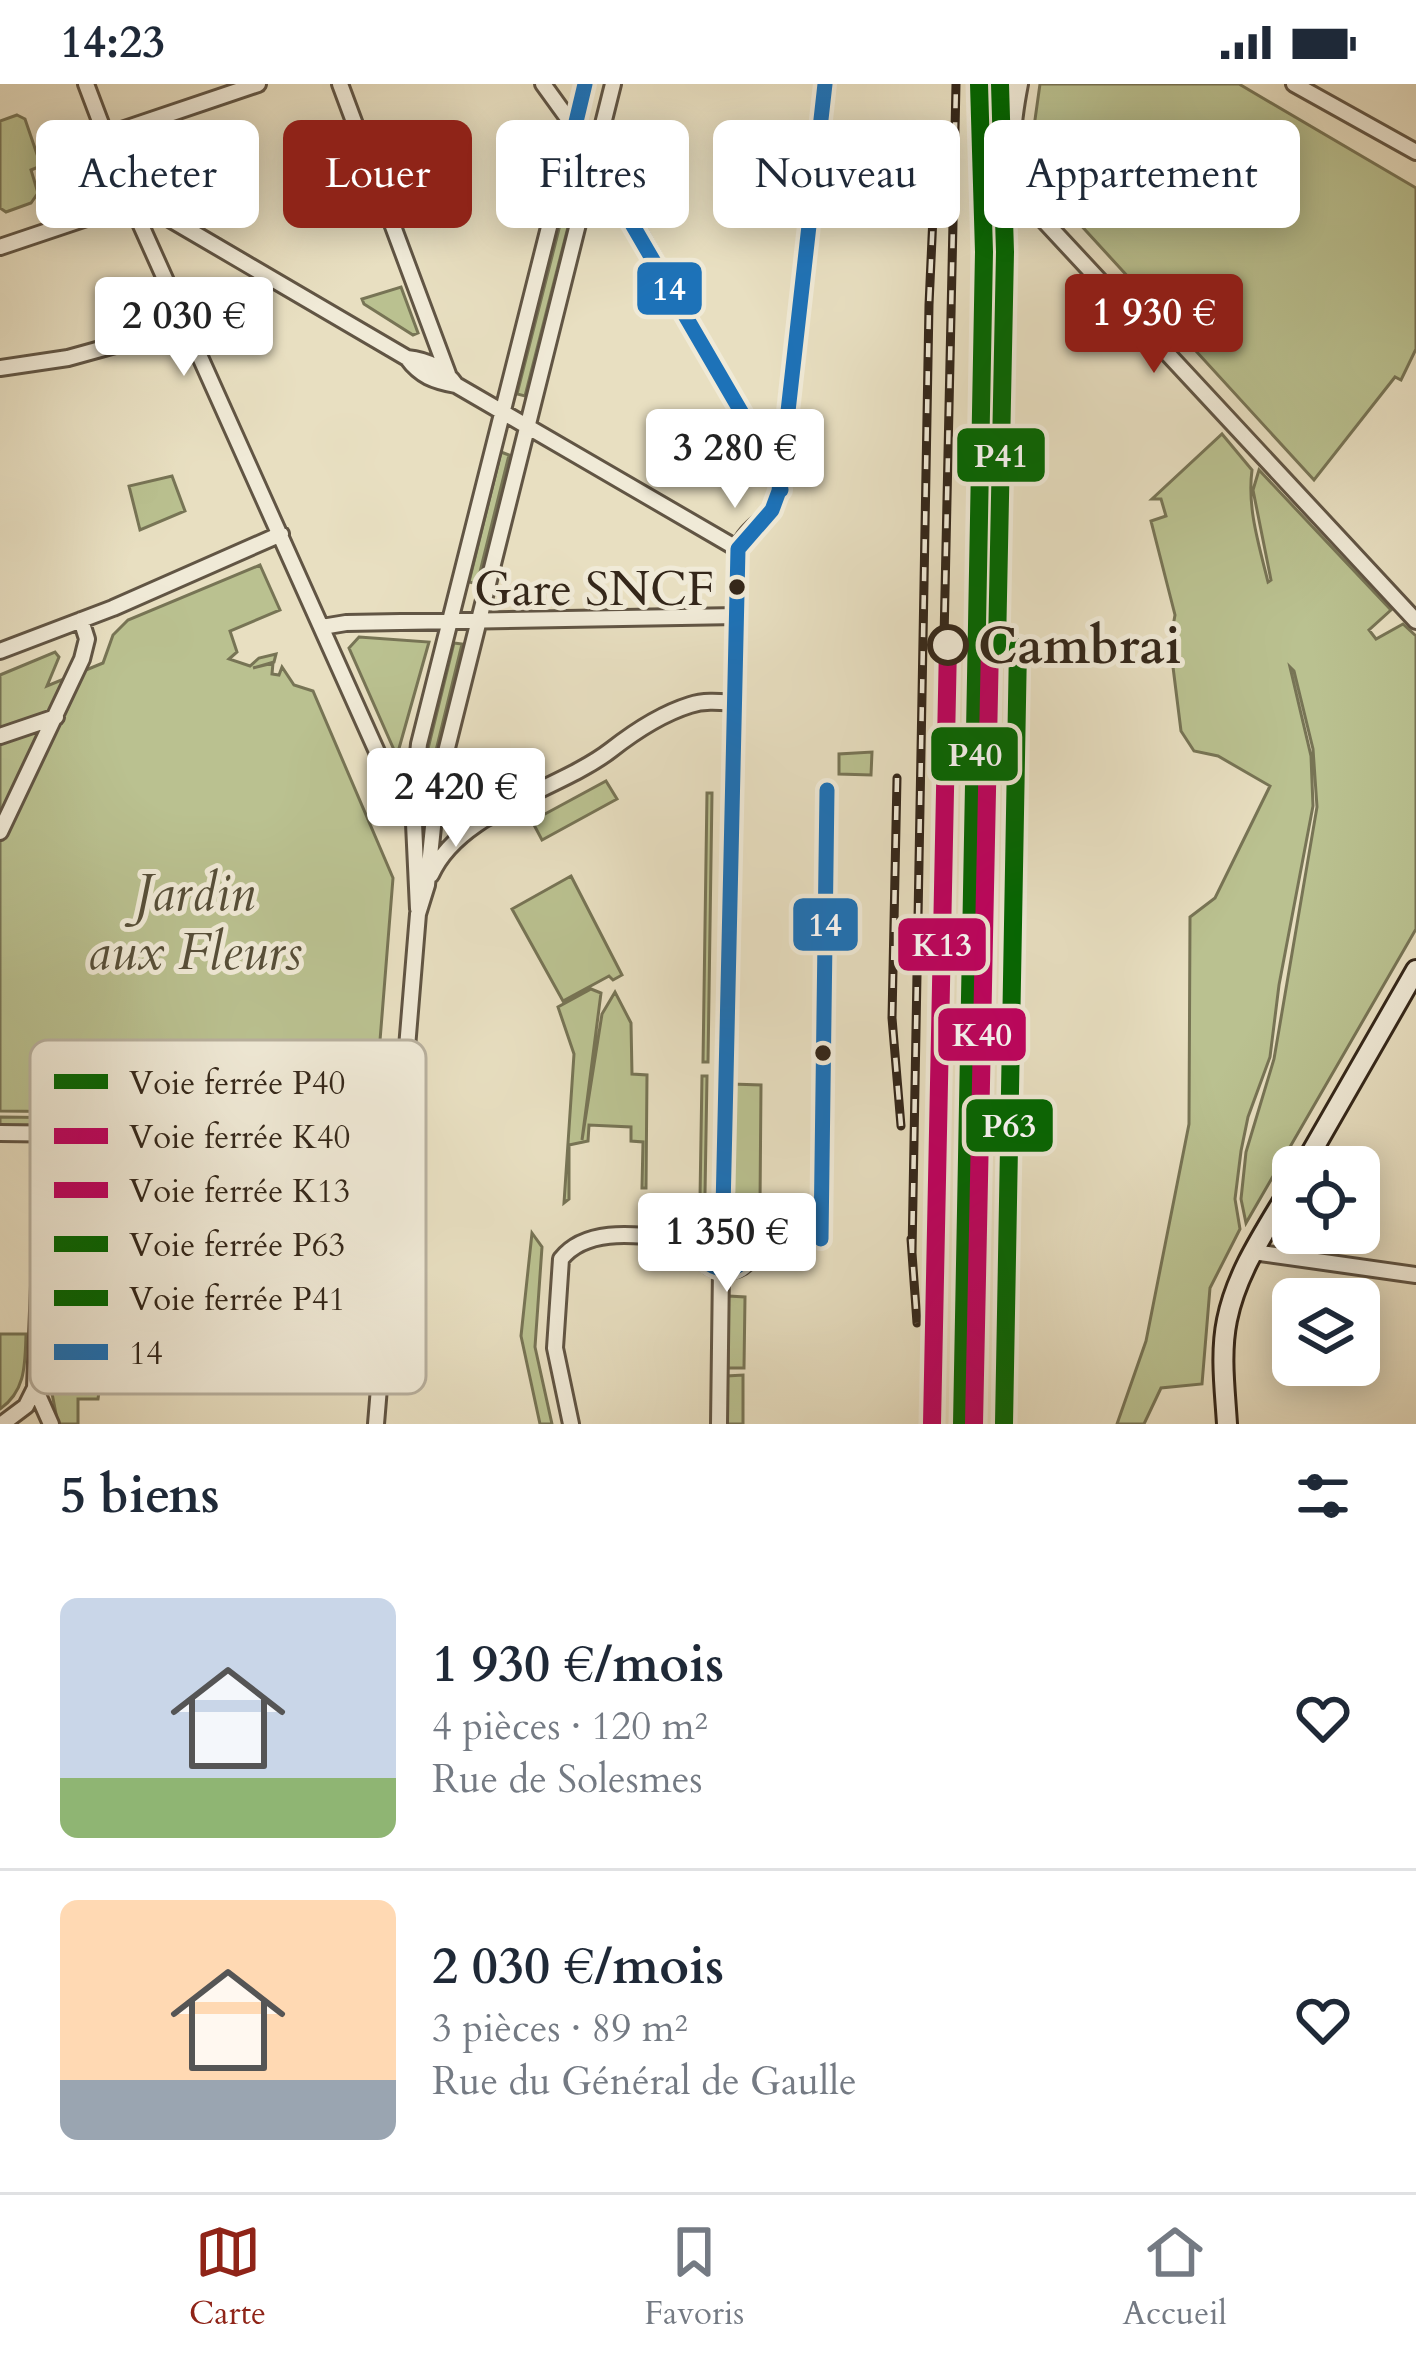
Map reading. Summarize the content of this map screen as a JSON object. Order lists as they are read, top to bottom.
{
  "parks": ["Jardin aux Fleurs"],
  "places": ["Gare SNCF", "Cambrai"],
  "lines": [
    "rail line P40",
    "rail line P41",
    "transit line 14",
    "rail line K40",
    "rail line K13",
    "rail line P63"
  ],
  "legend": [
    "Voie ferrée P40",
    "Voie ferrée K40",
    "Voie ferrée K13",
    "Voie ferrée P63",
    "Voie ferrée P41",
    "14"
  ],
  "page": {
    "status": "14:23",
    "chip": [
      "Acheter",
      "Louer",
      "Filtres",
      "Nouveau",
      "Appartement"
    ],
    "price": [
      "1 930 €",
      "2 030 €",
      "3 280 €",
      "2 420 €",
      "1 350 €"
    ],
    "heading": "5 biens",
    "list": [
      {
        "name": "1 930 €/mois",
        "note": "4 pièces · 120 m² · Rue de Solesmes"
      },
      {
        "name": "2 030 €/mois",
        "note": "3 pièces · 89 m² · Rue du Général de Gaulle"
      }
    ],
    "tabs": ["Carte", "Favoris", "Accueil"]
  }
}
